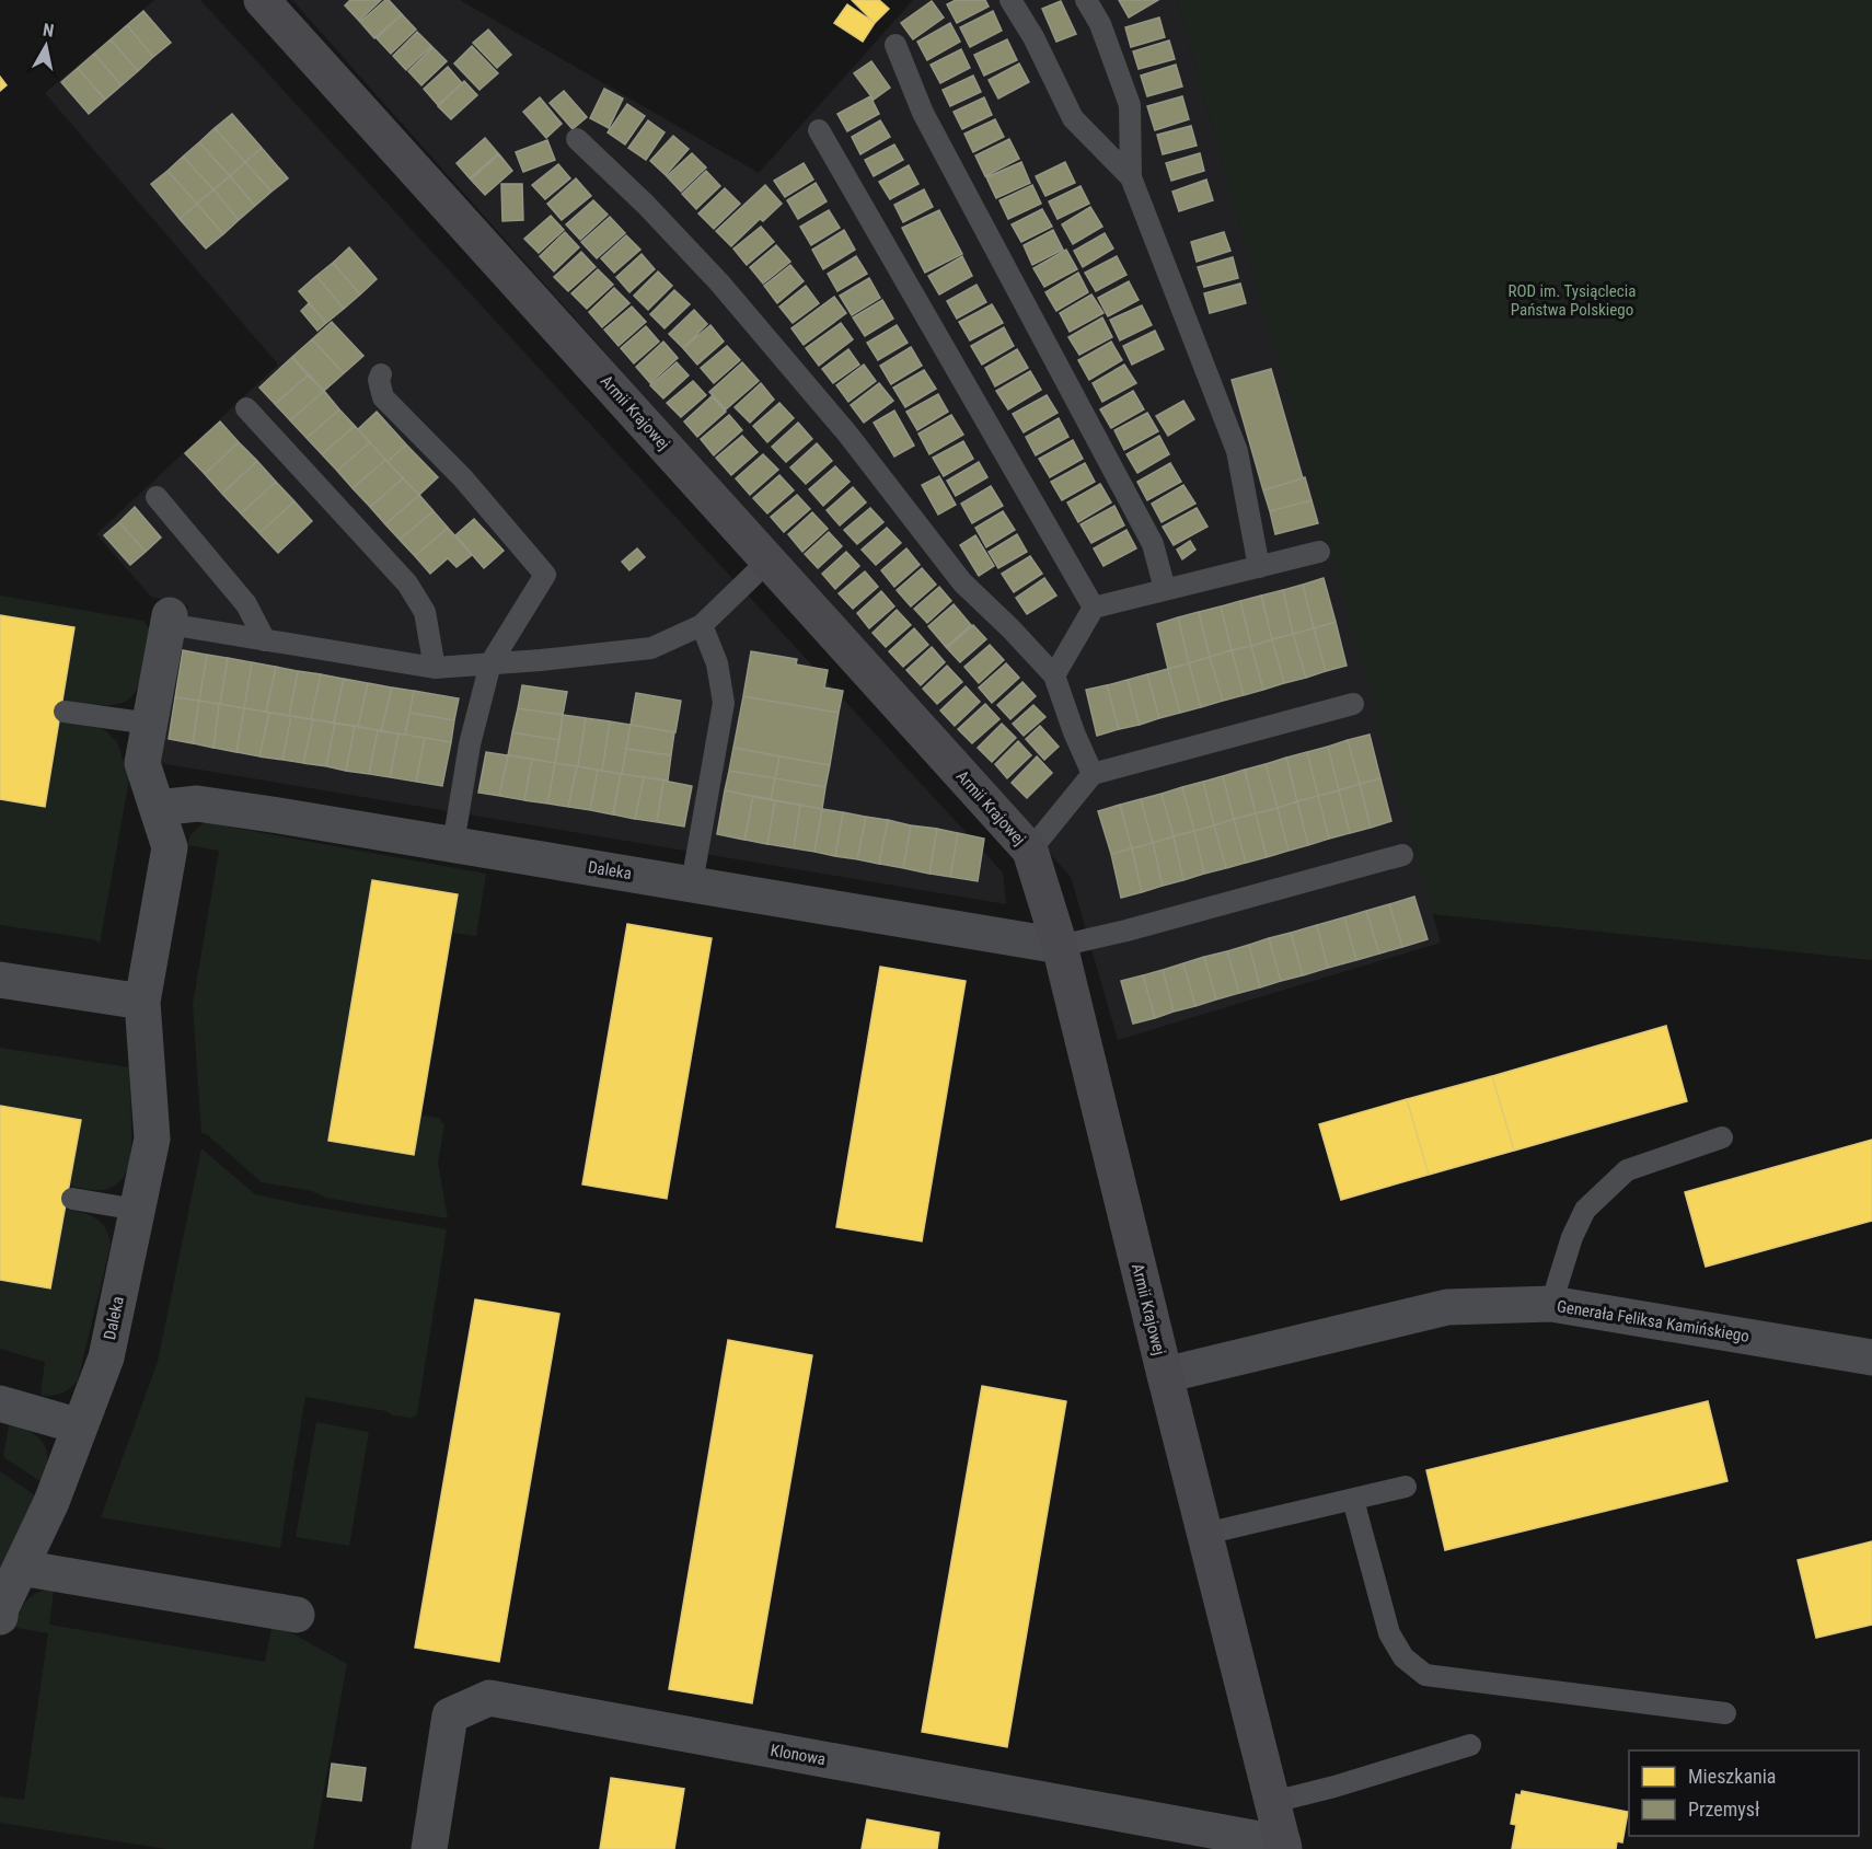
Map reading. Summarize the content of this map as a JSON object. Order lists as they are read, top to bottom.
{
  "streets": {
    "street": [
      "Armii Krajowej",
      "Daleka",
      "Generała Feliksa Kamińskiego",
      "Klonowa"
    ]
  },
  "crossings": [
    ["Armii Krajowej", "Daleka"],
    ["Armii Krajowej", "Generała Feliksa Kamińskiego"],
    ["Armii Krajowej", "Klonowa"]
  ],
  "parks": ["ROD im. Tysiąclecia Państwa Polskiego"],
  "legend": ["Mieszkania", "Przemysł"],
  "north": "top"
}
